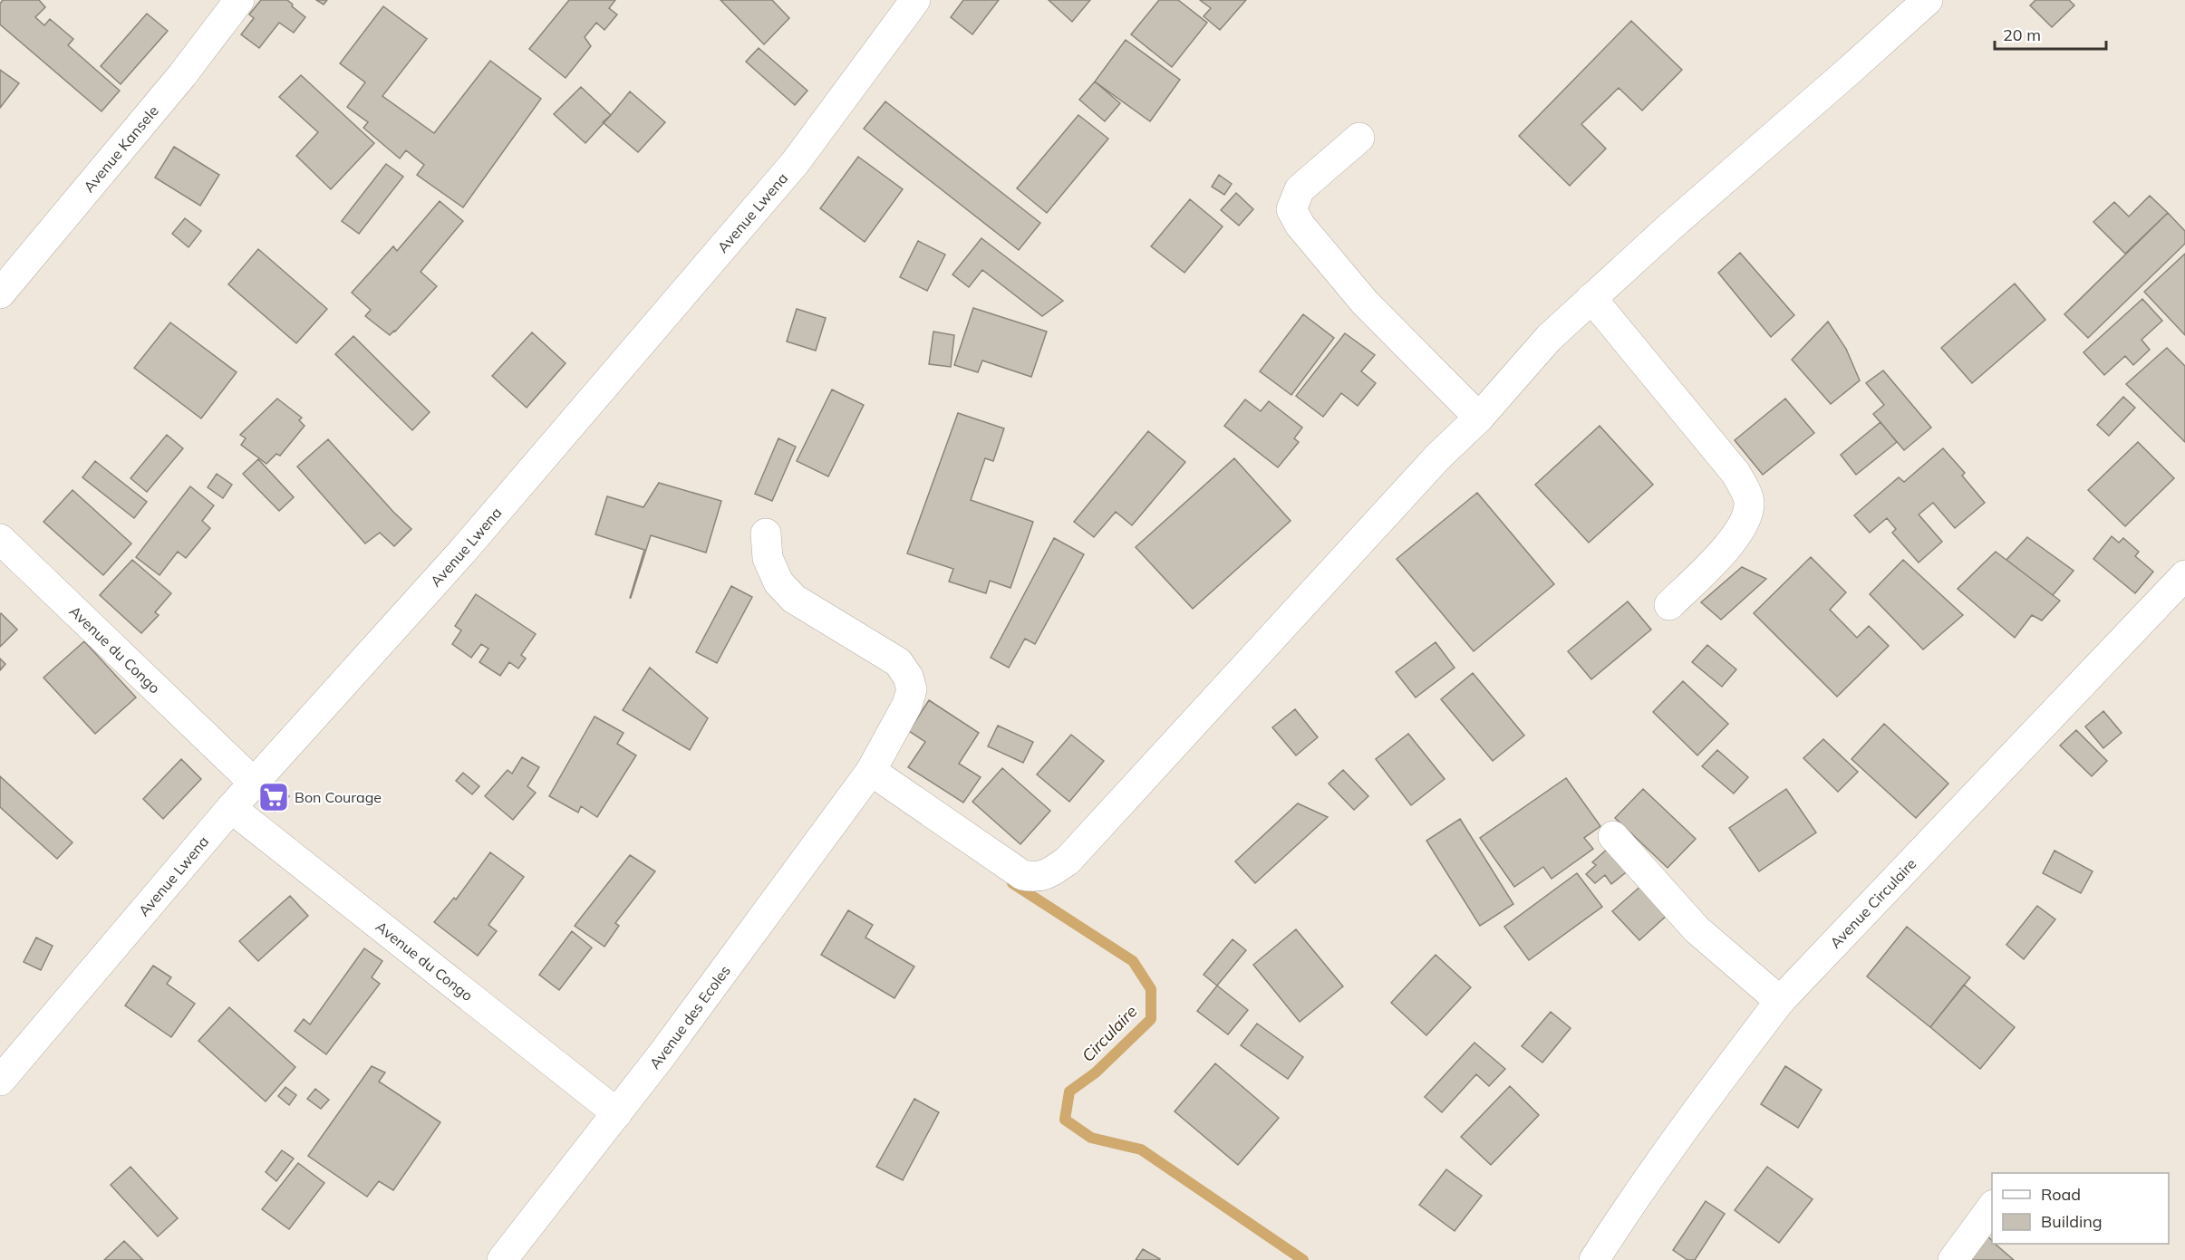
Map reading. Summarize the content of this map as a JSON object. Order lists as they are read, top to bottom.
{
  "streets": {
    "street": [
      "Avenue Kansele",
      "Avenue Lwena",
      "Avenue du Congo",
      "Avenue Circulaire",
      "Avenue des Ecoles"
    ]
  },
  "crossings": [
    ["Avenue Lwena", "Avenue du Congo"],
    ["Avenue du Congo", "Avenue des Ecoles"]
  ],
  "water": ["Circulaire"],
  "places": {
    "supermarket": ["Bon Courage"]
  },
  "legend": ["Road", "Building"],
  "scale_bar": "20 m"
}
